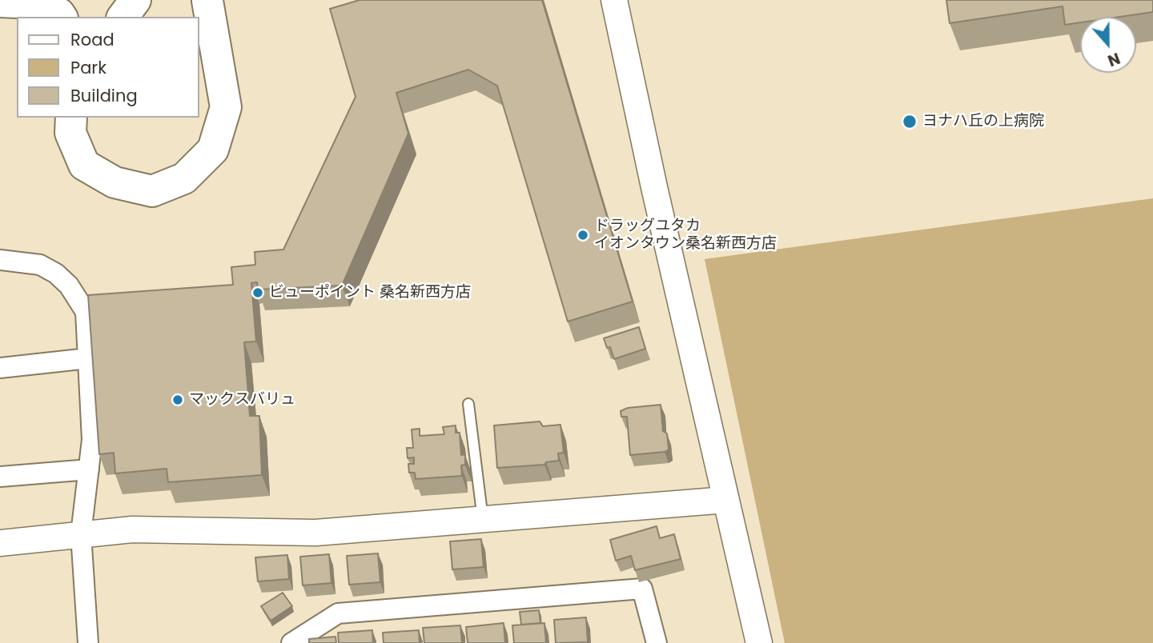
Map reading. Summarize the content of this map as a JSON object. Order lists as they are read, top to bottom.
{
  "places": [
    "ヨナハ丘の上病院",
    "ドラッグユタカ イオンタウン桑名新西方店",
    "ビューポイント 桑名新西方店",
    "マックスバリュ"
  ],
  "legend": ["Road", "Park", "Building"],
  "north": "bottom"
}
